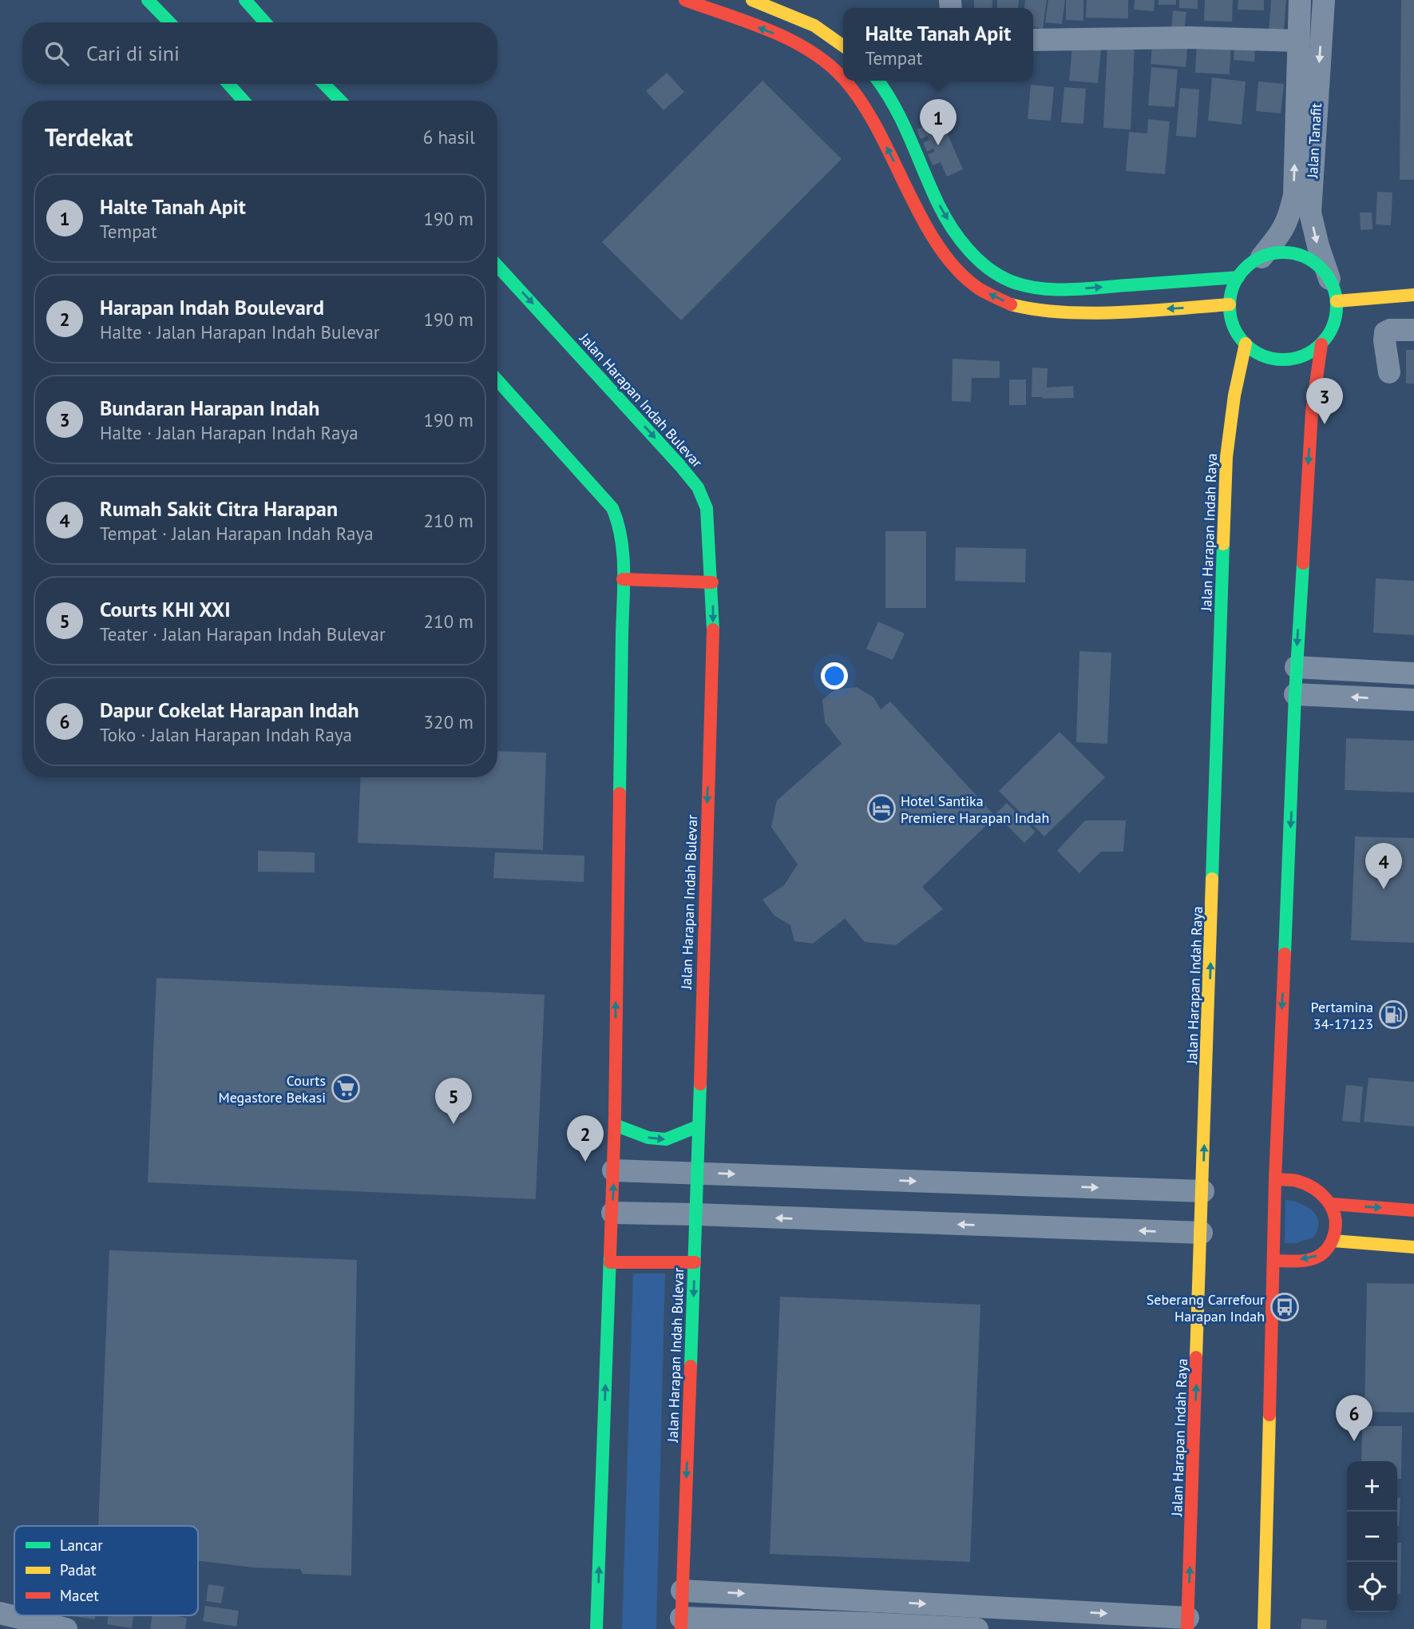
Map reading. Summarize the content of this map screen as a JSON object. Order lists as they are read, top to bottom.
{
  "streets": {
    "street": ["Jalan Tanafit", "Jalan Harapan Indah Bulevar", "Jalan Harapan Indah Raya"]
  },
  "crossings": [
    ["Jalan Tanafit", "Jalan Harapan Indah Raya"]
  ],
  "places": {
    "hotel": ["Hotel Santika Premiere Harapan Indah"],
    "fuel station": ["Pertamina 34-17123"],
    "supermarket": ["Courts Megastore Bekasi"],
    "bus stop": ["Seberang Carrefour Harapan Indah"]
  },
  "legend": ["Lancar", "Padat", "Macet"],
  "page": {
    "popup": ["Halte Tanah Apit", "Tempat"],
    "search": "Cari di sini",
    "pins": [
      "1",
      "3",
      "4",
      "5",
      "2",
      "6"
    ],
    "heading": ["Terdekat", "6 hasil"],
    "list": [
      {
        "mark": "1",
        "name": "Halte Tanah Apit",
        "note": "Tempat",
        "value": "190 m"
      },
      {
        "mark": "2",
        "name": "Harapan Indah Boulevard",
        "note": "Halte · Jalan Harapan Indah Bulevar",
        "value": "190 m"
      },
      {
        "mark": "3",
        "name": "Bundaran Harapan Indah",
        "note": "Halte · Jalan Harapan Indah Raya",
        "value": "190 m"
      },
      {
        "mark": "4",
        "name": "Rumah Sakit Citra Harapan",
        "note": "Tempat · Jalan Harapan Indah Raya",
        "value": "210 m"
      },
      {
        "mark": "5",
        "name": "Courts KHI XXI",
        "note": "Teater · Jalan Harapan Indah Bulevar",
        "value": "210 m"
      },
      {
        "mark": "6",
        "name": "Dapur Cokelat Harapan Indah",
        "note": "Toko · Jalan Harapan Indah Raya",
        "value": "320 m"
      }
    ],
    "map_buttons": ["+", "−"]
  }
}
